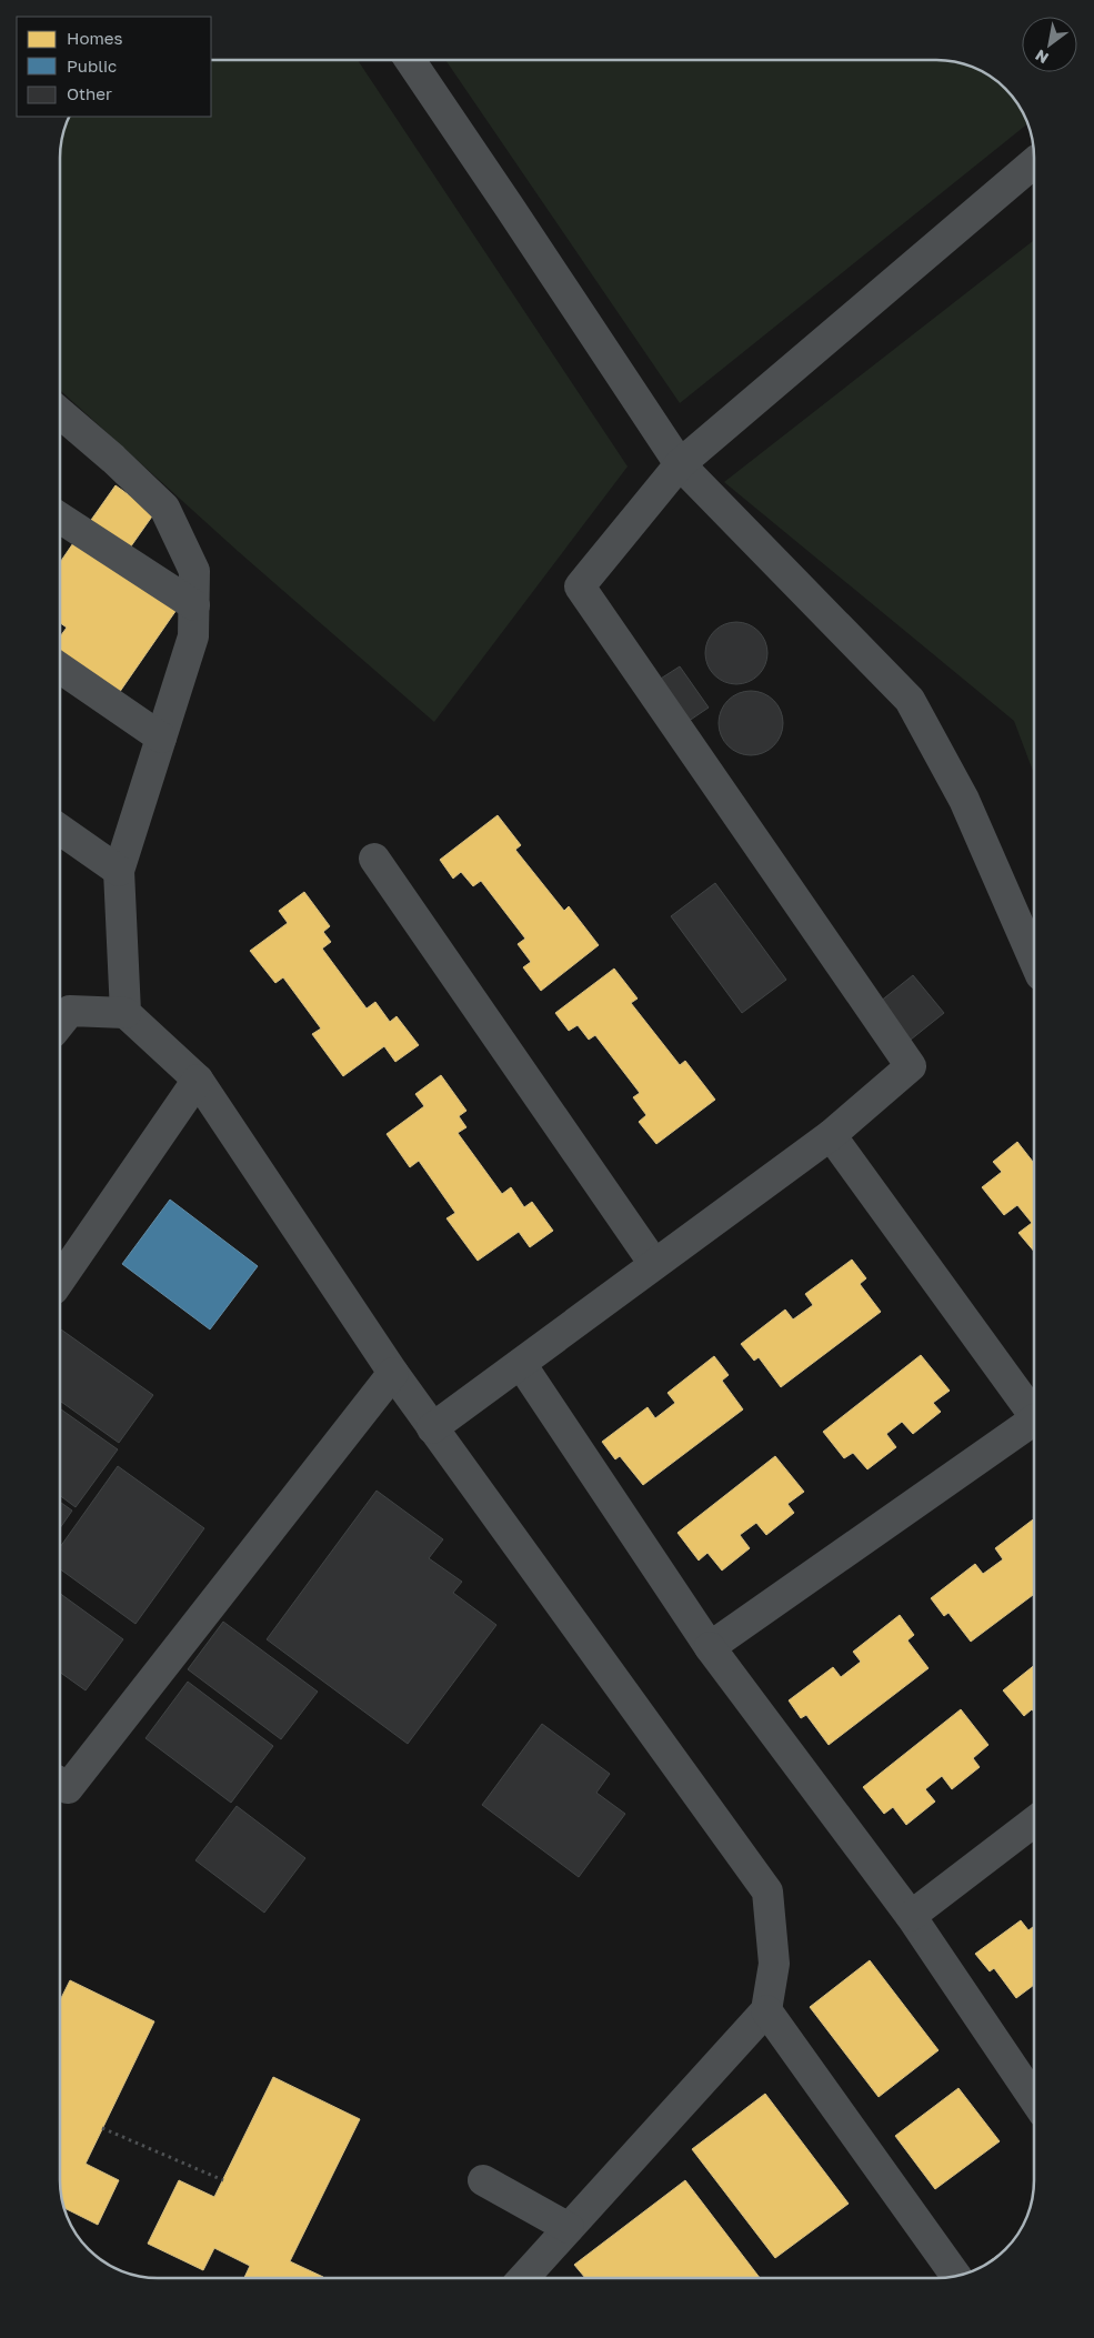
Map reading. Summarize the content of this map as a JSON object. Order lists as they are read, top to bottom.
{
  "legend": ["Homes", "Public", "Other"],
  "north": "bottom left"
}
